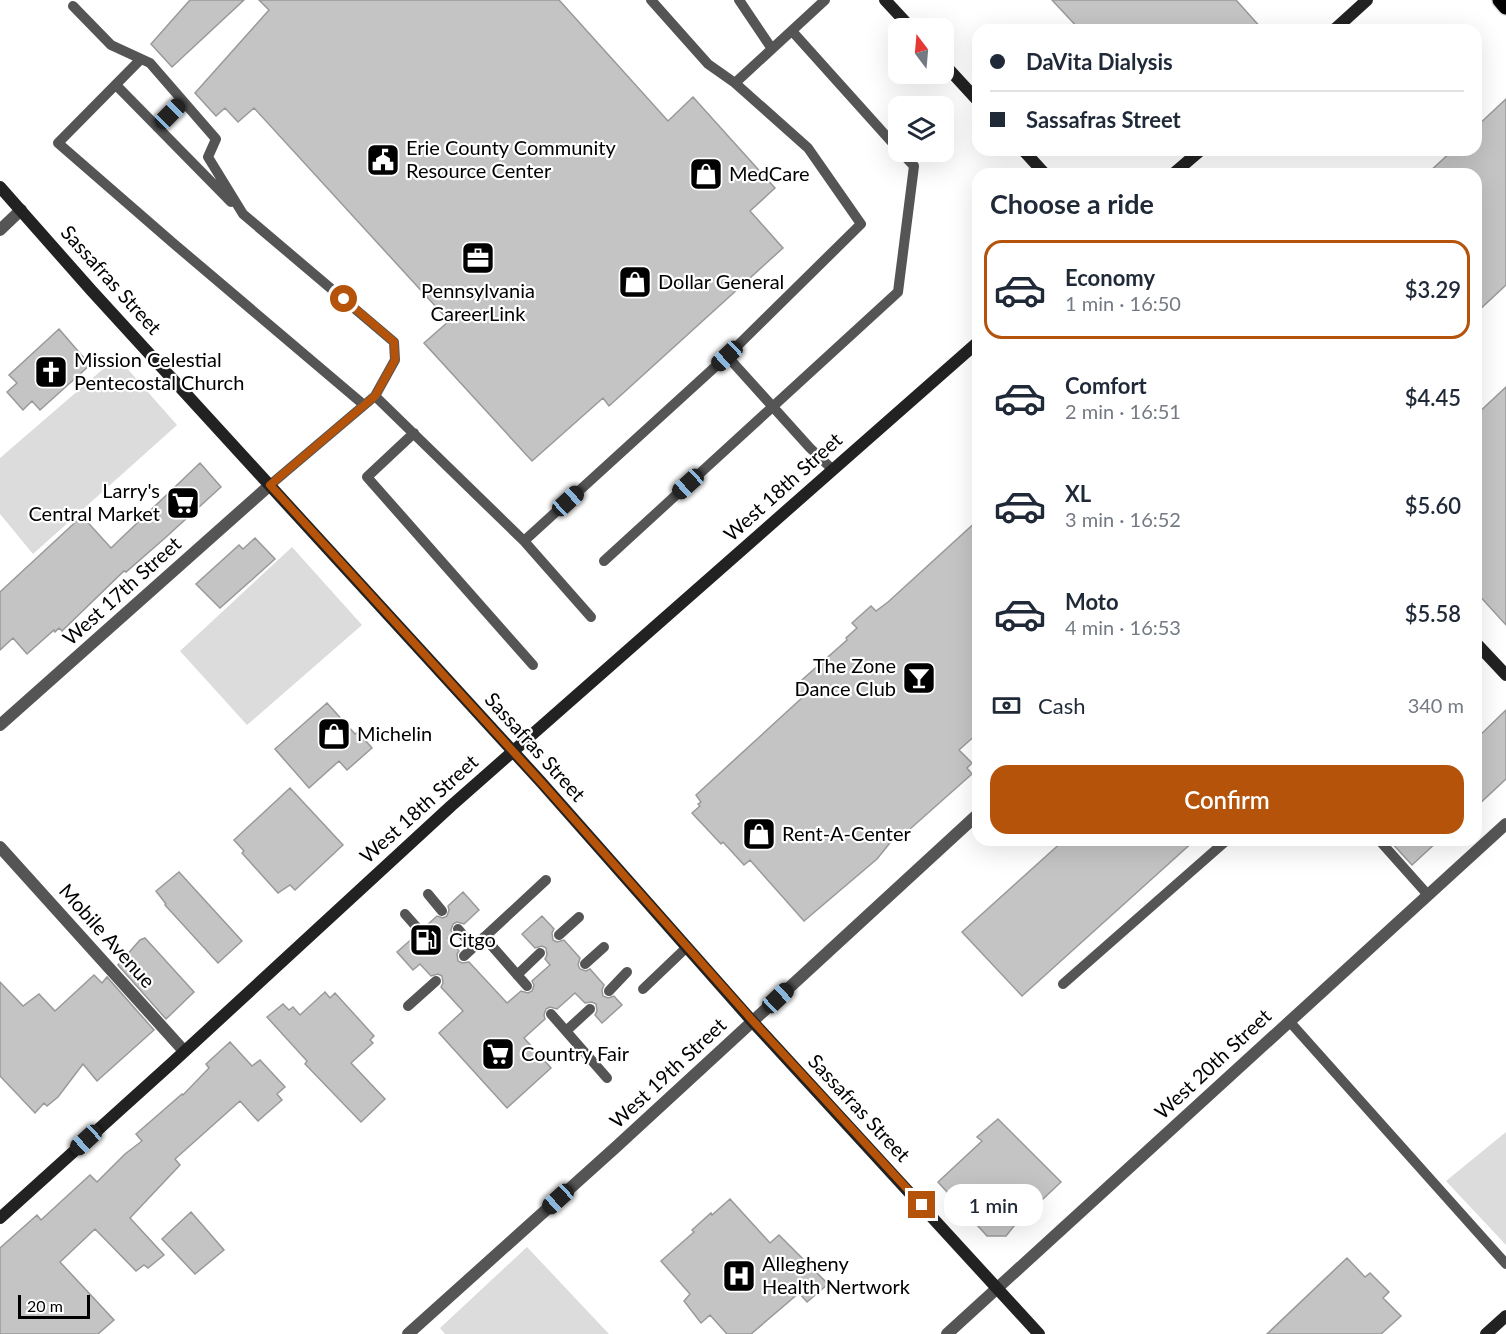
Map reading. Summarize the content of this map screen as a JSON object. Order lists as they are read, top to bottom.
{
  "streets": {
    "street": [
      "Sassafras Street",
      "West 18th Street",
      "West 17th Street",
      "Mobile Avenue",
      "West 20th Street",
      "West 19th Street"
    ]
  },
  "crossings": [
    ["Sassafras Street", "West 18th Street"],
    ["Sassafras Street", "West 17th Street"],
    ["Sassafras Street", "West 20th Street"],
    ["Sassafras Street", "West 19th Street"],
    ["West 18th Street", "Mobile Avenue"]
  ],
  "places": {
    "public building": ["Erie County Community Resource Center"],
    "shop": [
      "MedCare",
      "Dollar General",
      "Michelin",
      "Rent-A-Center"
    ],
    "office": ["Pennsylvania CareerLink"],
    "church": ["Mission Celestial Pentecostal Church"],
    "supermarket": ["Larry's Central Market", "Country Fair"],
    "bar": ["The Zone Dance Club"],
    "fuel station": ["Citgo"],
    "hospital": ["Allegheny Health Nertwork"]
  },
  "scale_bar": "20 m",
  "north": "top",
  "page": {
    "banner": ["DaVita Dialysis", "Sassafras Street"],
    "heading": "Choose a ride",
    "list": [
      {
        "name": "Economy",
        "note": "1 min · 16:50",
        "value": "$3.29"
      },
      {
        "name": "Comfort",
        "note": "2 min · 16:51",
        "value": "$4.45"
      },
      {
        "name": "XL",
        "note": "3 min · 16:52",
        "value": "$5.60"
      },
      {
        "name": "Moto",
        "note": "4 min · 16:53",
        "value": "$5.58"
      }
    ],
    "pay": ["Cash", "340 m"],
    "buttons": "Confirm",
    "bubble": "1 min",
    "scale": "20 m"
  }
}
